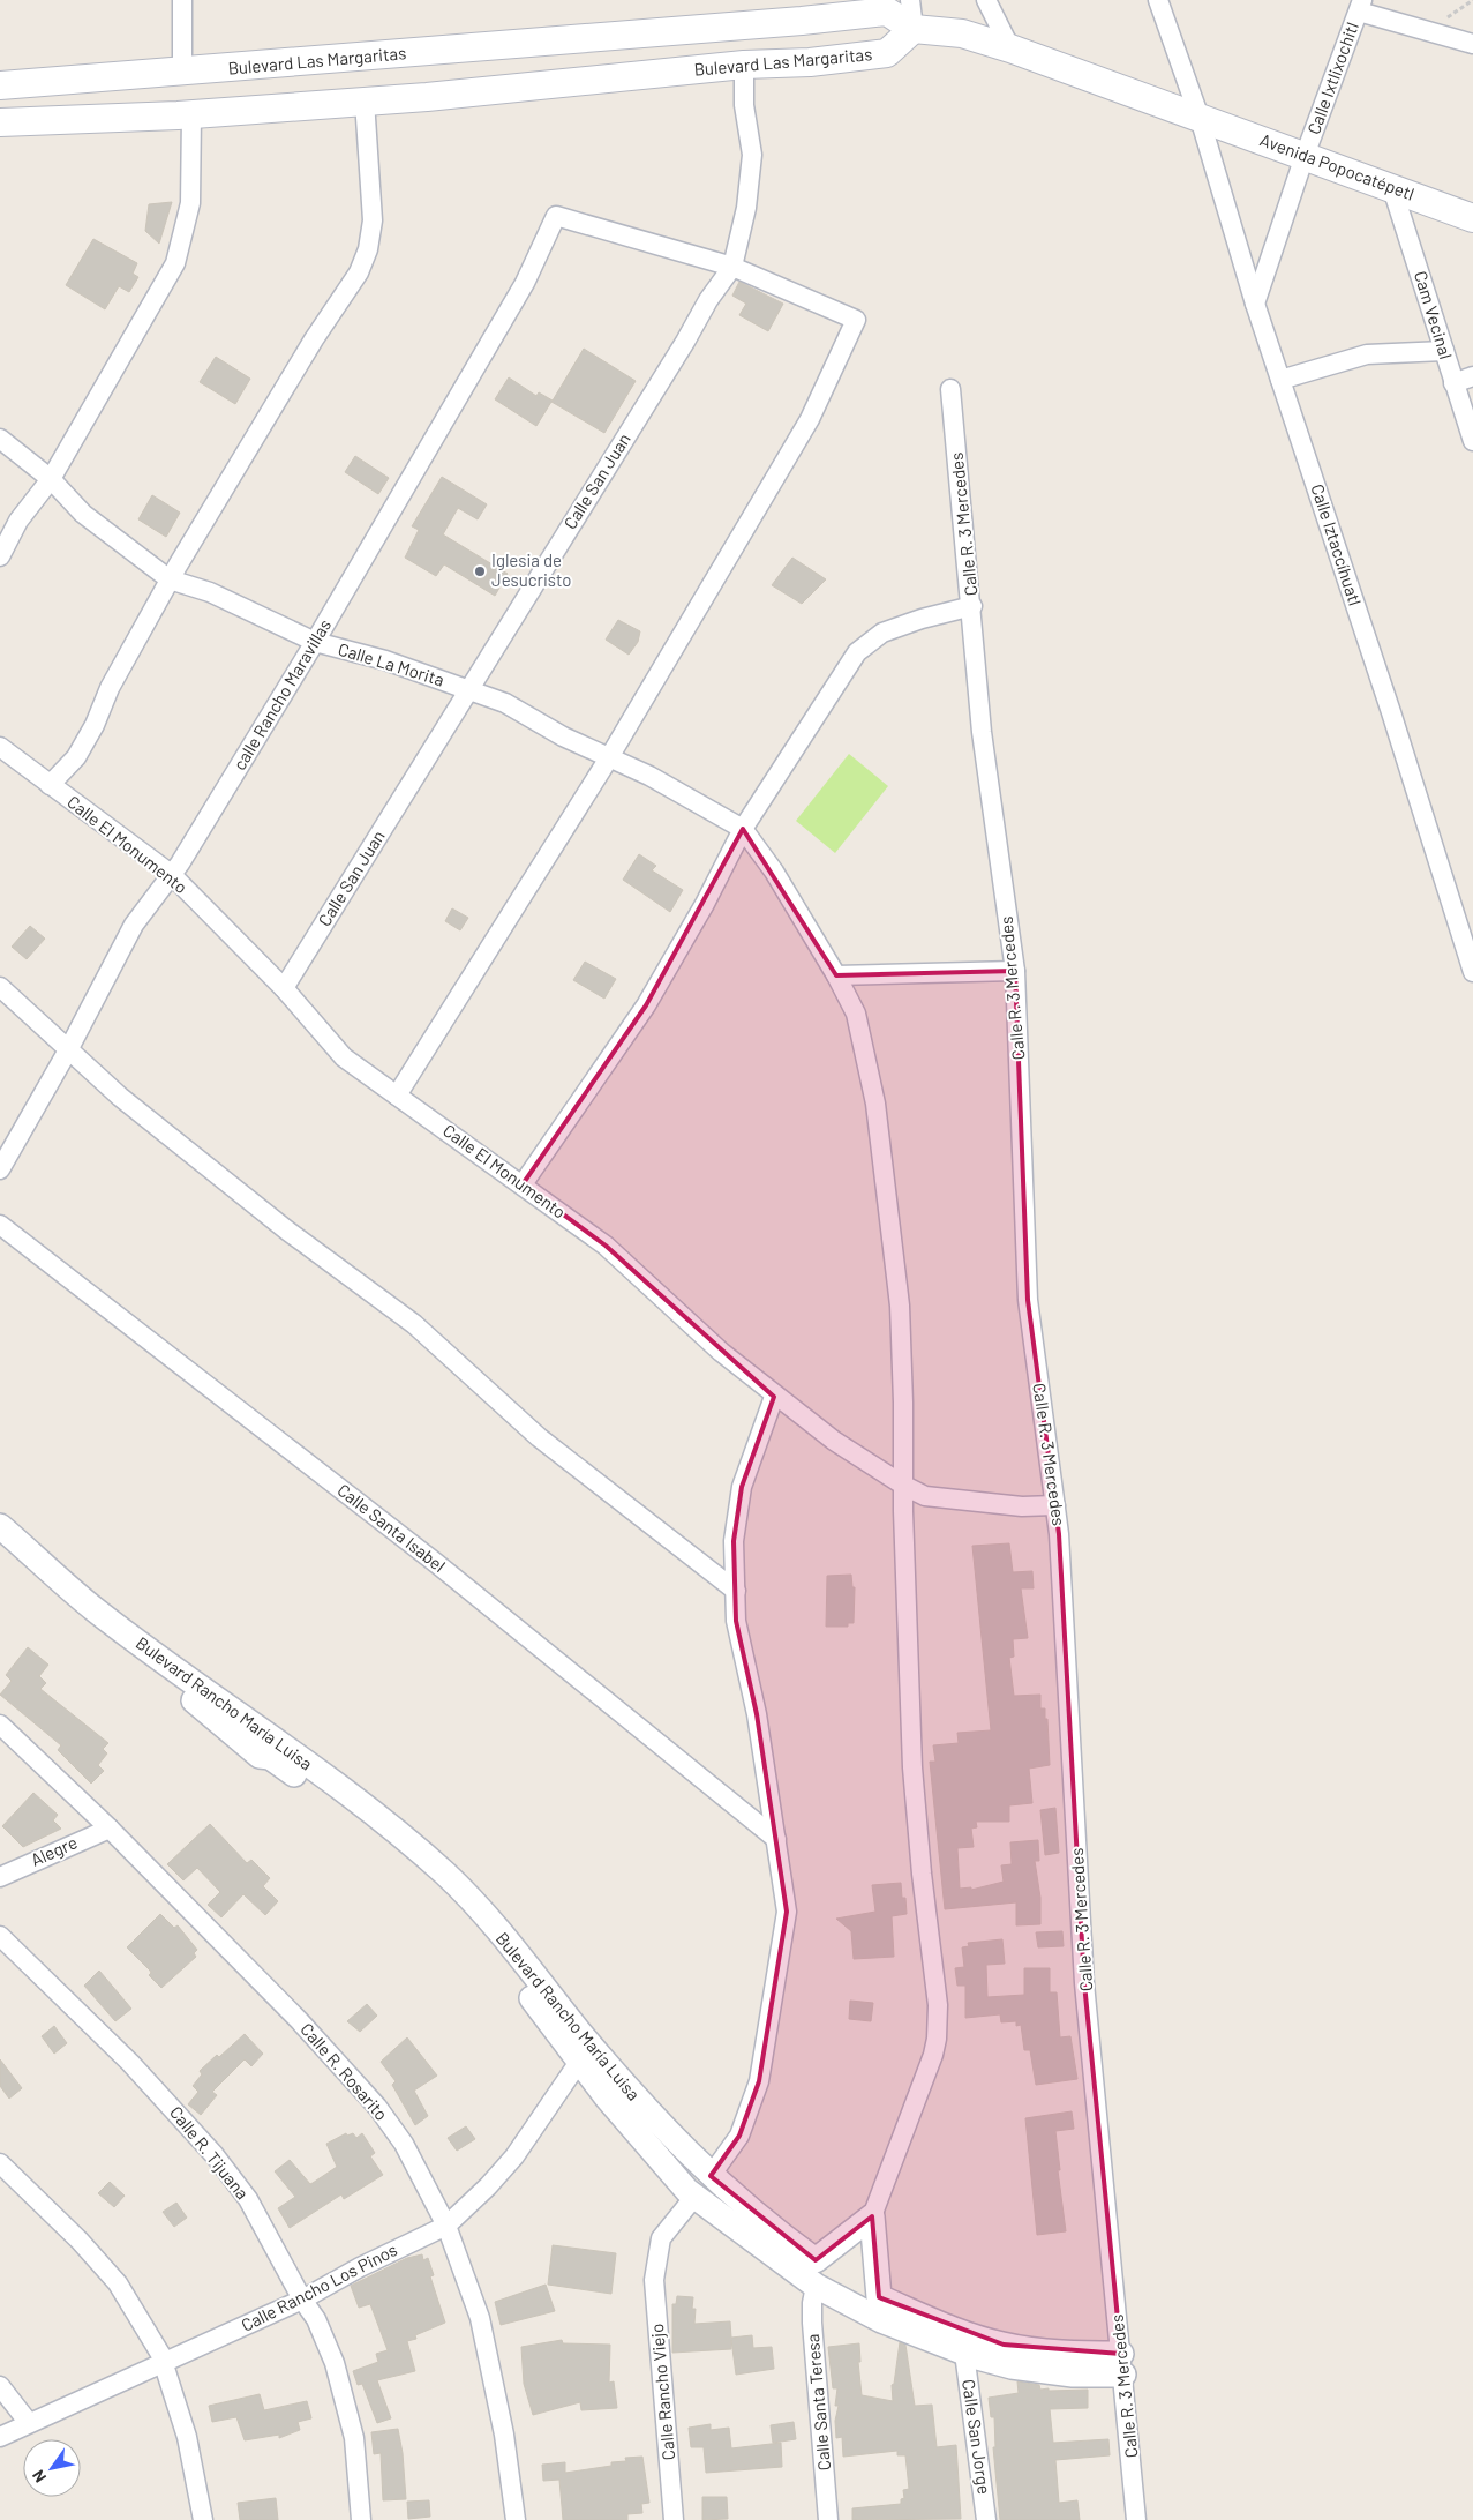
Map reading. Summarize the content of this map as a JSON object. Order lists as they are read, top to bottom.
{
  "streets": {
    "main road": ["Bulevard Las Margaritas", "Avenida Popocatépetl"],
    "street": [
      "Calle Ixtlixochitl",
      "Cam Vecinal",
      "Calle San Juan",
      "Calle R. 3 Mercedes",
      "Calle Iztaccíhuatl",
      "Calle La Morita",
      "calle Rancho Maravillas",
      "Calle El Monumento",
      "Calle Santa Isabel",
      "Bulevard Rancho María Luisa",
      "Alegre",
      "Calle R. Rosarito",
      "Calle R. Tijuana",
      "Calle Rancho Los Pinos",
      "Calle Rancho Viejo",
      "Calle Santa Teresa",
      "Calle San Jorge"
    ]
  },
  "crossings": [
    ["Bulevard Las Margaritas", "Avenida Popocatépetl"],
    ["Bulevard Las Margaritas", "Calle San Juan"],
    ["Calle Ixtlixochitl", "Avenida Popocatépetl"],
    ["Calle Ixtlixochitl", "Calle Iztaccíhuatl"],
    ["Avenida Popocatépetl", "Cam Vecinal"],
    ["Avenida Popocatépetl", "Calle Iztaccíhuatl"],
    ["Calle San Juan", "Calle La Morita"],
    ["Calle San Juan", "calle Rancho Maravillas"],
    ["Calle San Juan", "Calle El Monumento"],
    ["Calle R. 3 Mercedes", "Calle El Monumento"],
    ["Calle La Morita", "calle Rancho Maravillas"],
    ["calle Rancho Maravillas", "Calle El Monumento"],
    ["Alegre", "Calle R. Rosarito"],
    ["Calle R. Rosarito", "Calle Rancho Los Pinos"],
    ["Calle R. Tijuana", "Calle Rancho Los Pinos"]
  ],
  "places": ["Iglesia de Jesucristo"],
  "north": "bottom left"
}
